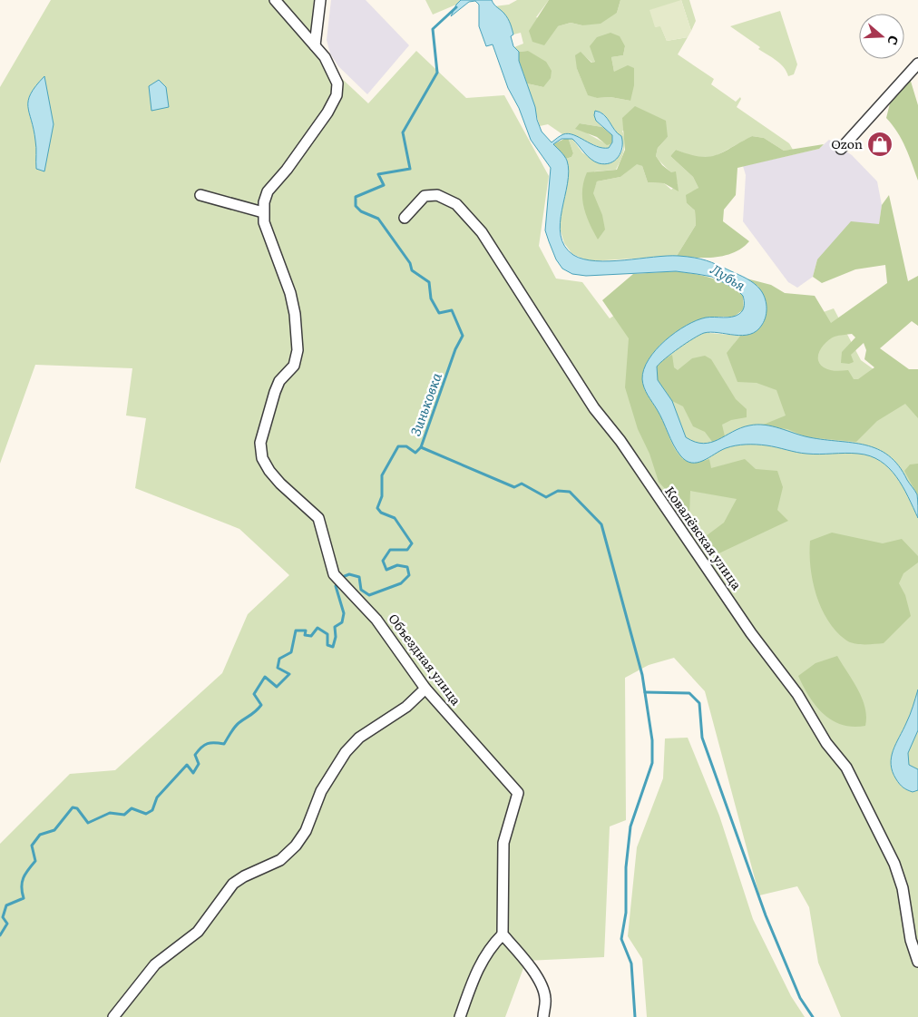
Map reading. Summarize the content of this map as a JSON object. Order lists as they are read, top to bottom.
{
  "streets": {
    "street": ["Ковалёвская улица", "Объездная улица"]
  },
  "water": ["Лубья", "Зиньковка"],
  "places": {
    "shop": ["Ozon"]
  },
  "north": "right"
}
